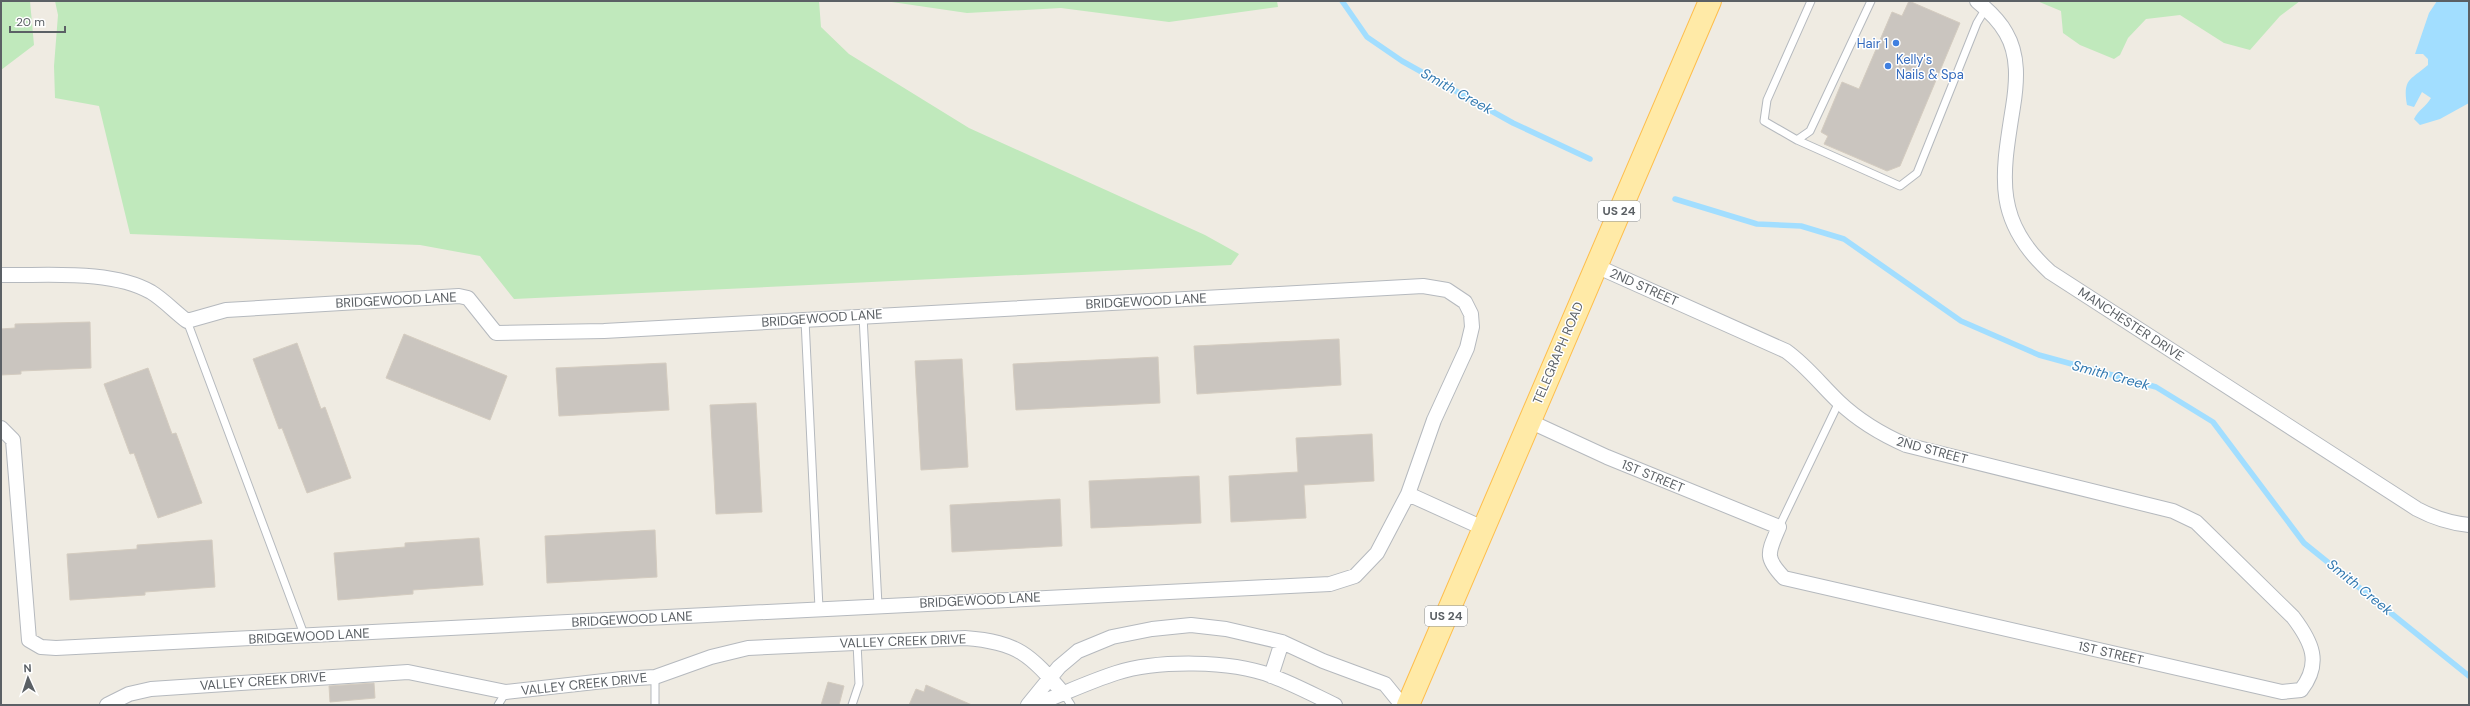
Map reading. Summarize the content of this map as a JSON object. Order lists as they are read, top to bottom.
{
  "streets": {
    "main road": ["US 24", "TELEGRAPH ROAD"],
    "street": [
      "2ND STREET",
      "BRIDGEWOOD LANE",
      "MANCHESTER DRIVE",
      "1ST STREET",
      "VALLEY CREEK DRIVE"
    ]
  },
  "crossings": [
    ["2ND STREET", "TELEGRAPH ROAD"],
    ["2ND STREET", "1ST STREET"],
    ["TELEGRAPH ROAD", "1ST STREET"]
  ],
  "water": ["Smith Creek"],
  "places": ["Hair 1", "Kelly's Nails & Spa"],
  "scale_bar": "20 m",
  "north": "top"
}
